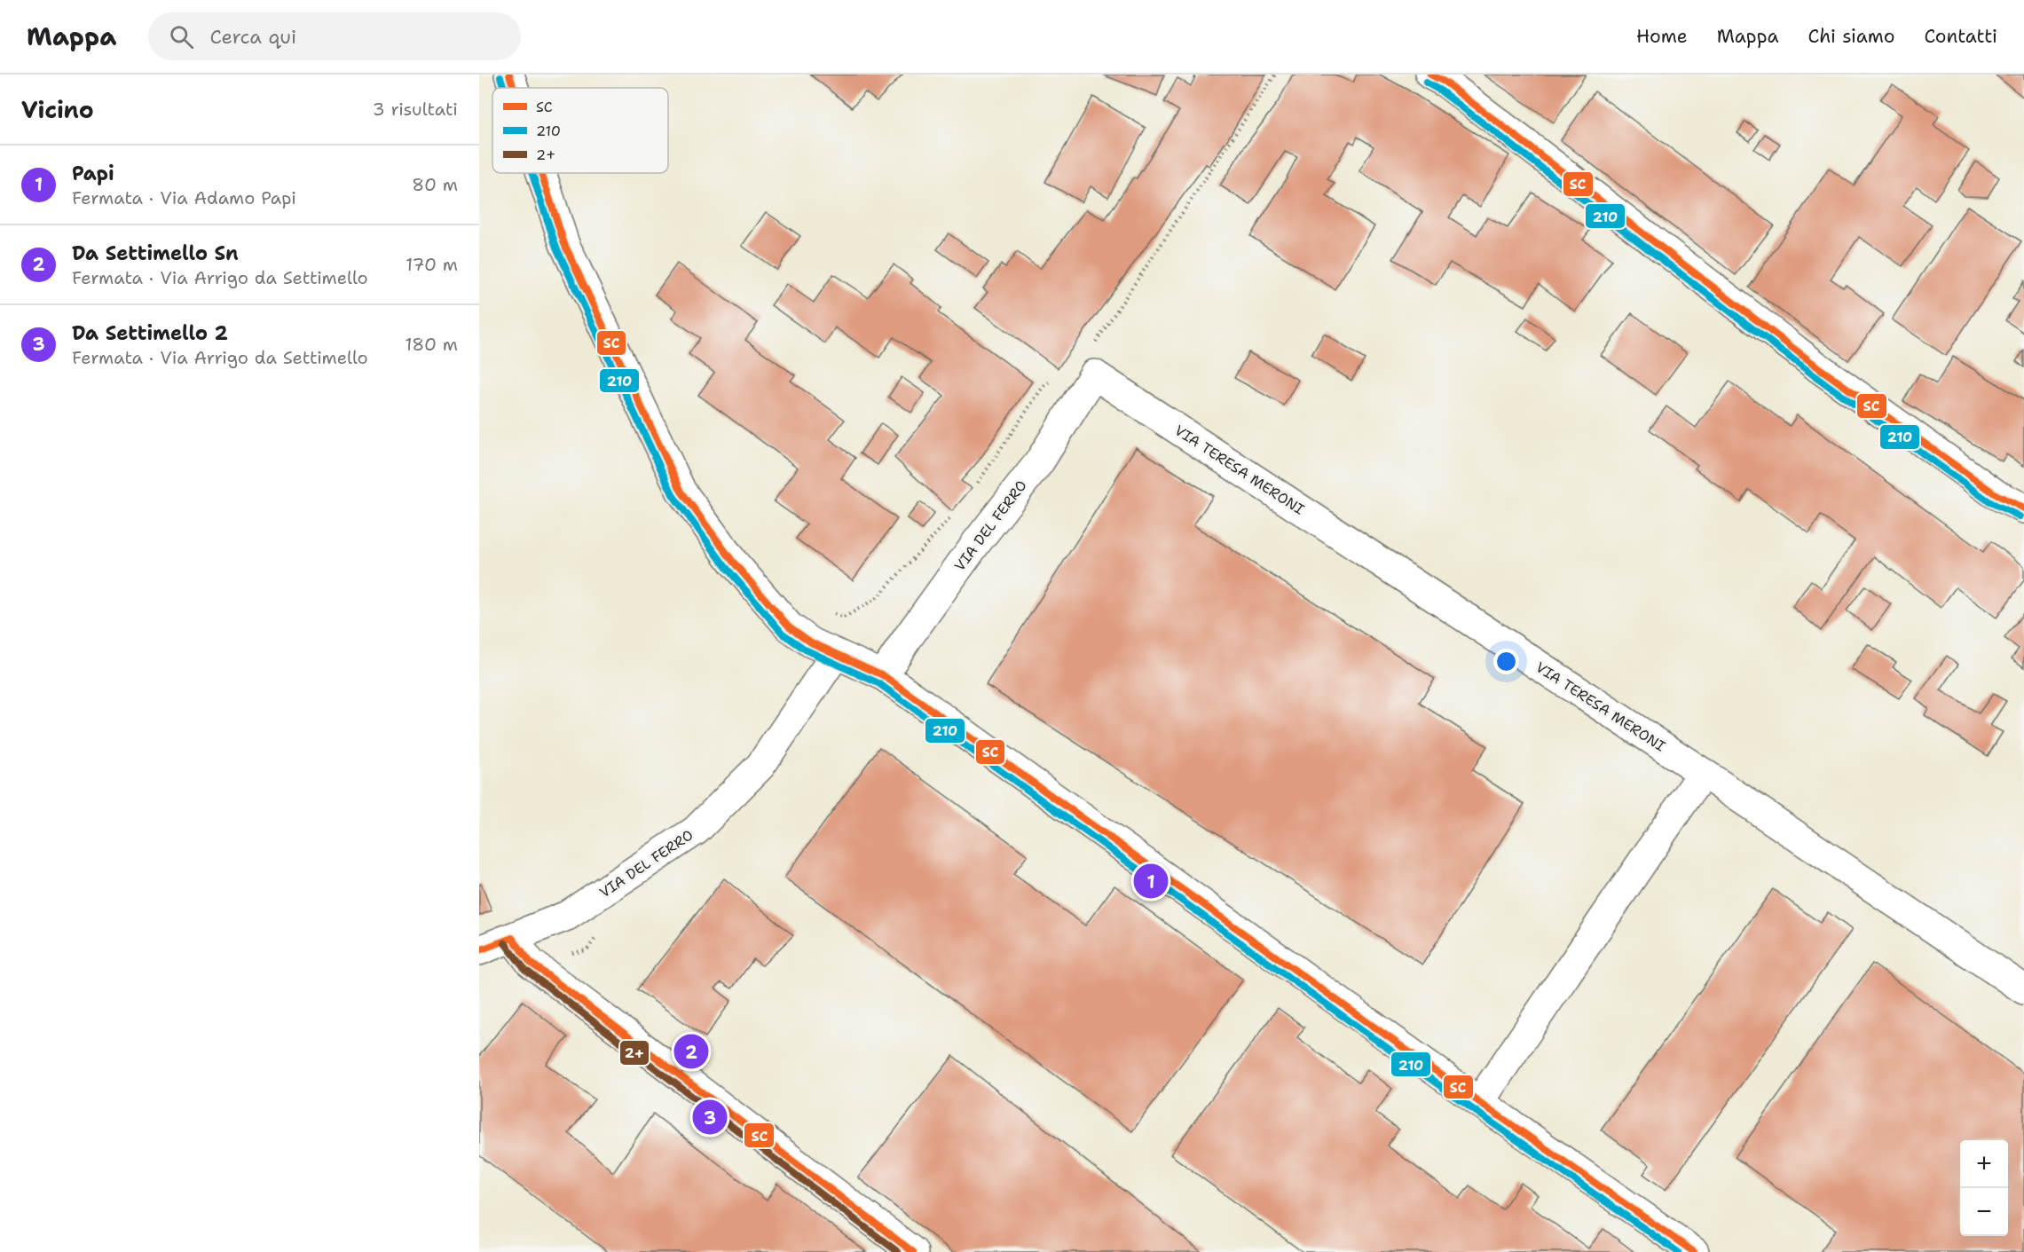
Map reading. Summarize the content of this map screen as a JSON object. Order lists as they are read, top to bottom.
{
  "streets": {
    "street": ["VIA TERESA MERONI", "VIA DEL FERRO"]
  },
  "crossings": [
    ["VIA TERESA MERONI", "VIA DEL FERRO"]
  ],
  "lines": ["transit line SC", "transit line 210", "transit line 2+"],
  "legend": ["SC", "210", "2+"],
  "page": {
    "header": "Mappa",
    "search": "Cerca qui",
    "nav": [
      "Home",
      "Mappa",
      "Chi siamo",
      "Contatti"
    ],
    "heading": ["Vicino", "3 risultati"],
    "list": [
      {
        "mark": "1",
        "name": "Papi",
        "note": "Fermata · Via Adamo Papi",
        "value": "80 m"
      },
      {
        "mark": "2",
        "name": "Da Settimello Sn",
        "note": "Fermata · Via Arrigo da Settimello",
        "value": "170 m"
      },
      {
        "mark": "3",
        "name": "Da Settimello 2",
        "note": "Fermata · Via Arrigo da Settimello",
        "value": "180 m"
      }
    ],
    "pins": ["1", "2", "3"],
    "map_buttons": ["+", "−"]
  }
}
